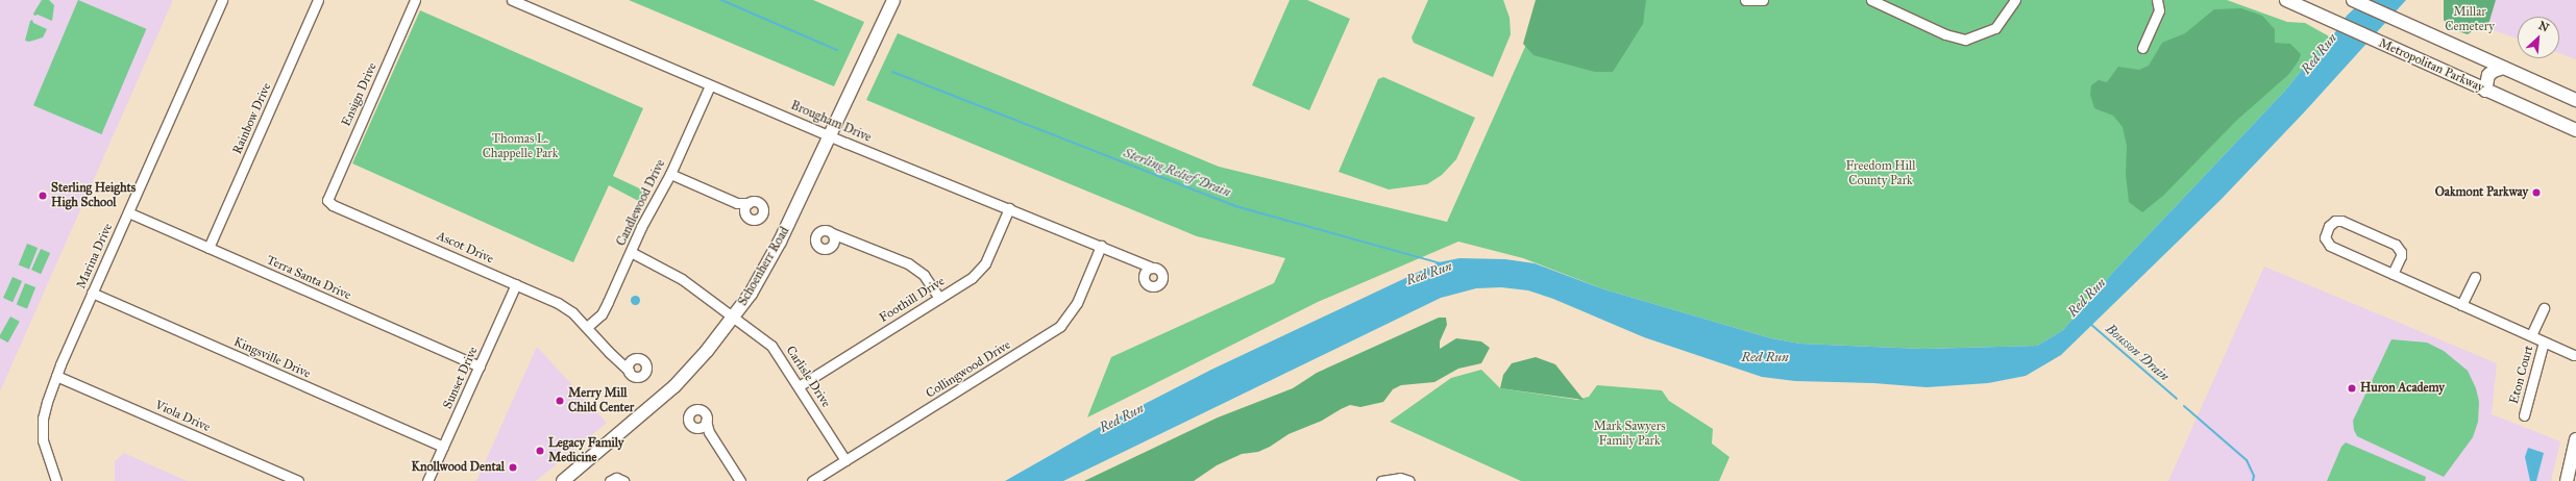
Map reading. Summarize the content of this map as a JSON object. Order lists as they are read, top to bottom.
{
  "streets": {
    "main road": ["Metropolitan Parkway", "Schoenherr Road"],
    "street": [
      "Ensign Drive",
      "Rainbow Drive",
      "Brougham Drive",
      "Candlewood Drive",
      "Ascot Drive",
      "Marina Drive",
      "Terra Santa Drive",
      "Foothill Drive",
      "Kingsville Drive",
      "Collingwood Drive",
      "Eton Court",
      "Carlisle Drive",
      "Sunset Drive",
      "Viola Drive"
    ]
  },
  "crossings": [
    ["Ensign Drive", "Ascot Drive"],
    ["Rainbow Drive", "Terra Santa Drive"],
    ["Brougham Drive", "Candlewood Drive"],
    ["Brougham Drive", "Schoenherr Road"],
    ["Brougham Drive", "Foothill Drive"],
    ["Brougham Drive", "Collingwood Drive"],
    ["Candlewood Drive", "Ascot Drive"],
    ["Candlewood Drive", "Carlisle Drive"],
    ["Ascot Drive", "Sunset Drive"],
    ["Marina Drive", "Terra Santa Drive"],
    ["Marina Drive", "Kingsville Drive"],
    ["Marina Drive", "Viola Drive"],
    ["Schoenherr Road", "Carlisle Drive"],
    ["Terra Santa Drive", "Sunset Drive"],
    ["Foothill Drive", "Carlisle Drive"],
    ["Kingsville Drive", "Sunset Drive"],
    ["Collingwood Drive", "Carlisle Drive"]
  ],
  "water": ["Red Run", "Sterling Relief Drain", "Bousson Drain"],
  "parks": [
    "Millar Cemetery",
    "Thomas L. Chappelle Park",
    "Freedom Hill County Park",
    "Mark Sawyers Family Park"
  ],
  "places": [
    "Oakmont Parkway",
    "Sterling Heights High School",
    "Huron Academy",
    "Merry Mill Child Center",
    "Legacy Family Medicine",
    "Knollwood Dental"
  ],
  "north": "top right"
}
